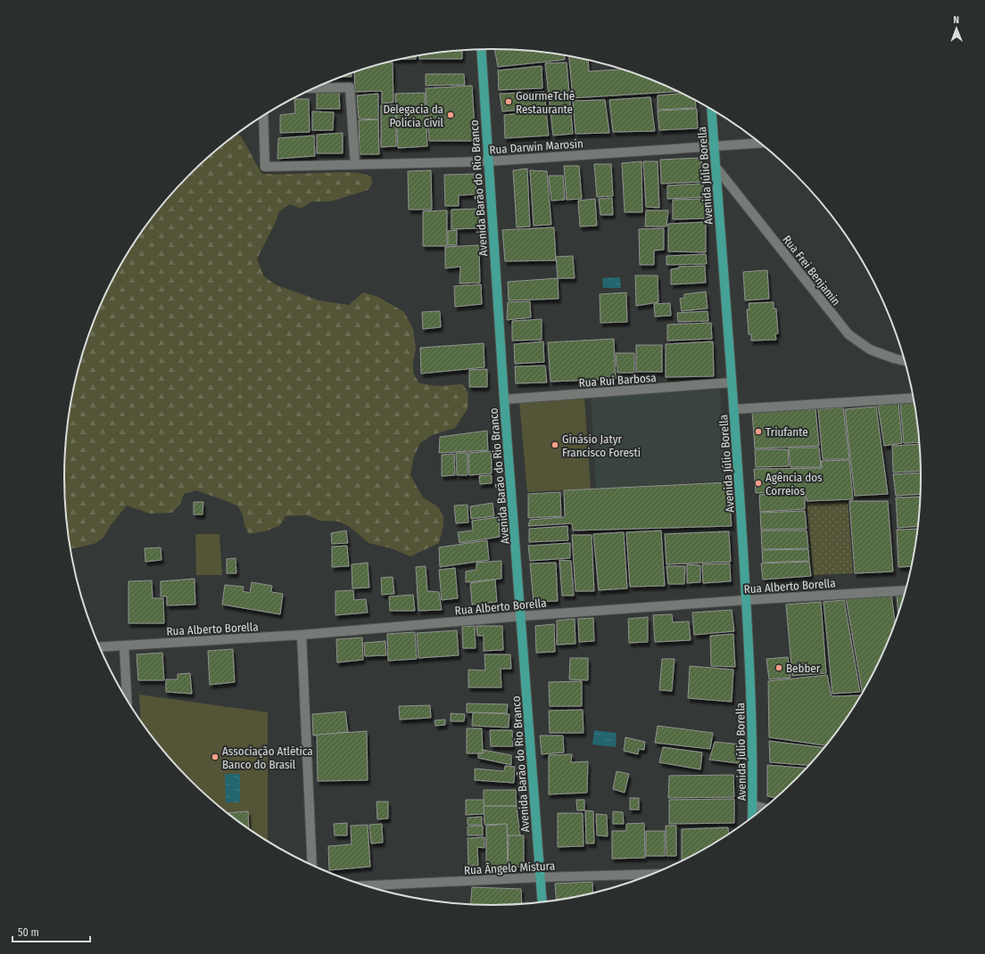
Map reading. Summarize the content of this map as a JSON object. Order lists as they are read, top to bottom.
{
  "streets": {
    "main road": ["Avenida Júlio Borella", "Avenida Barão do Rio Branco"],
    "street": [
      "Rua Darwin Marosin",
      "Rua Frei Benjamin",
      "Rua Rui Barbosa",
      "Rua Alberto Borella",
      "Rua Ângelo Mistura"
    ]
  },
  "crossings": [
    ["Rua Darwin Marosin", "Avenida Júlio Borella"],
    ["Rua Darwin Marosin", "Avenida Barão do Rio Branco"],
    ["Avenida Júlio Borella", "Rua Frei Benjamin"],
    ["Avenida Júlio Borella", "Rua Rui Barbosa"],
    ["Avenida Júlio Borella", "Rua Alberto Borella"],
    ["Avenida Barão do Rio Branco", "Rua Rui Barbosa"],
    ["Avenida Barão do Rio Branco", "Rua Alberto Borella"],
    ["Avenida Barão do Rio Branco", "Rua Ângelo Mistura"]
  ],
  "places": [
    "GourmeTchê Restaurante",
    "Delegacia da Polícia Civil",
    "Triufante",
    "Ginásio Jatyr Francisco Foresti",
    "Agência dos Correios",
    "Bebber",
    "Associação Atlética Banco do Brasil"
  ],
  "scale_bar": "50 m",
  "north": "top"
}
